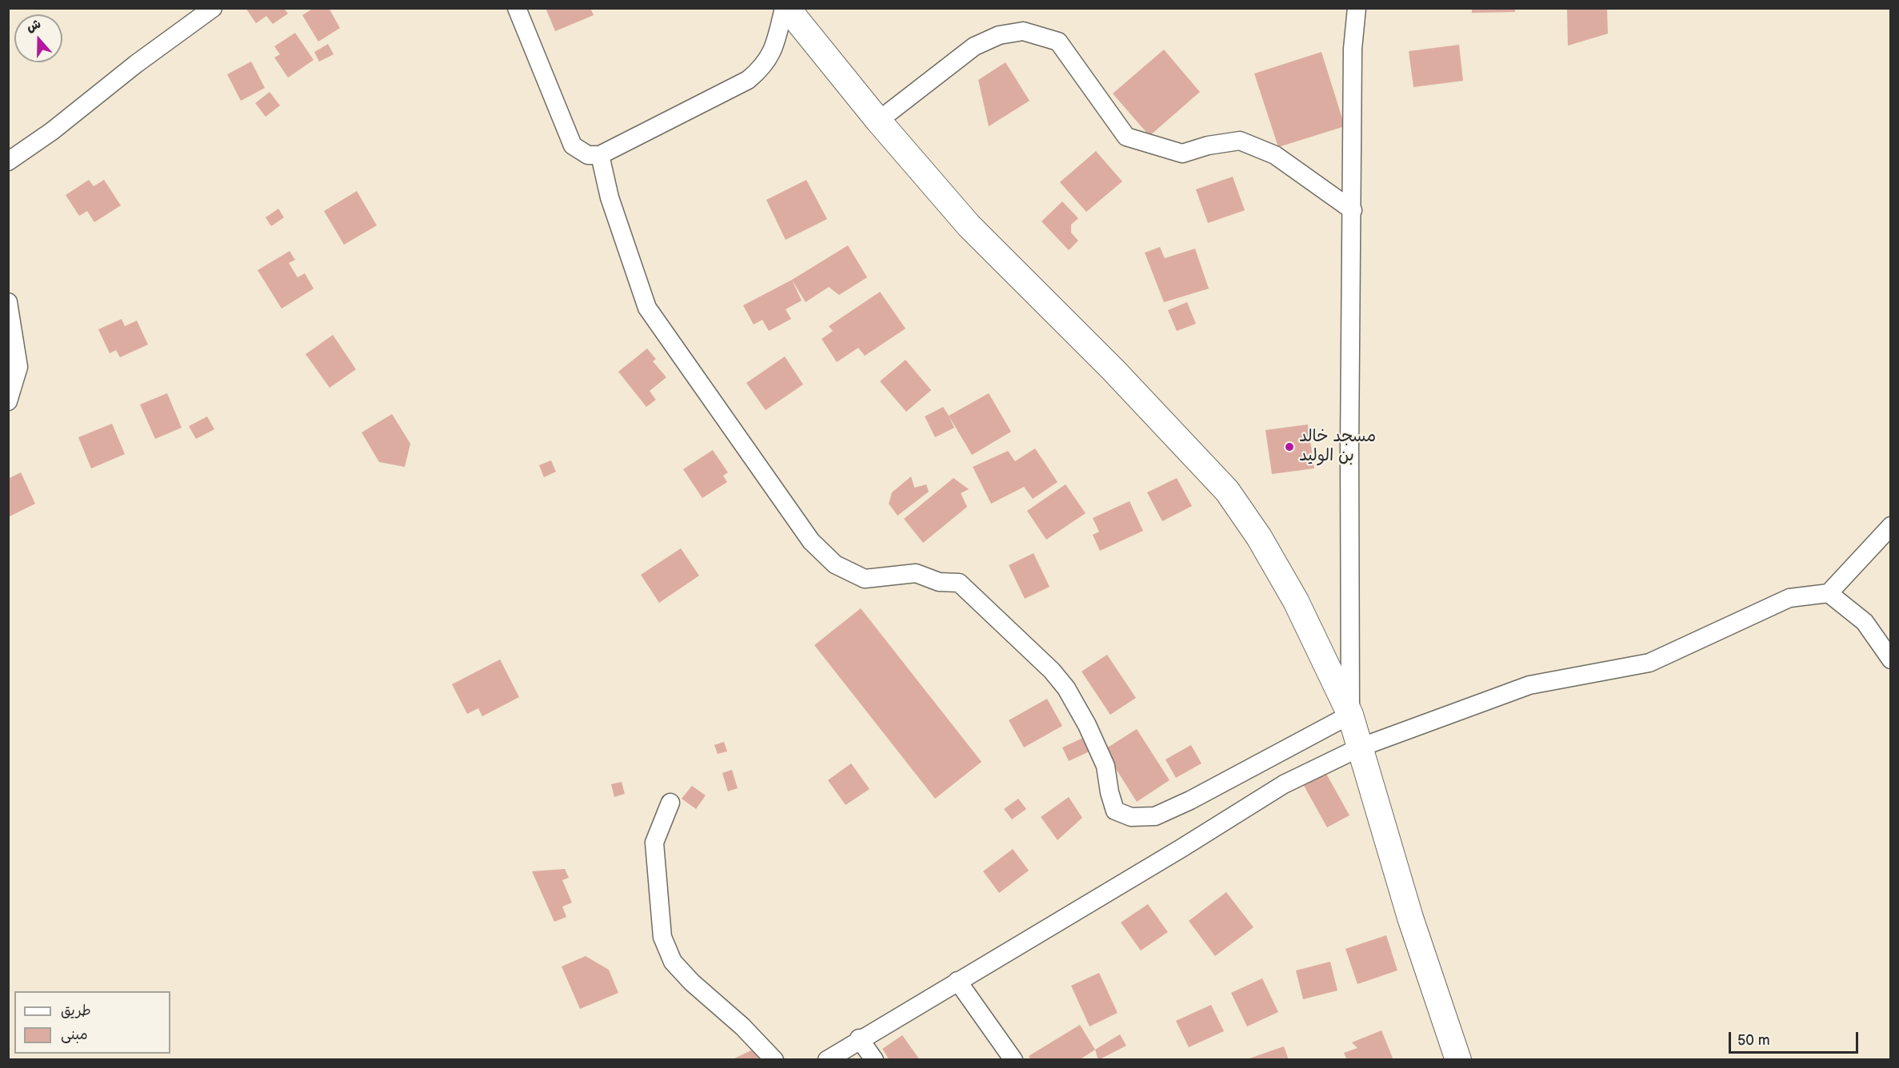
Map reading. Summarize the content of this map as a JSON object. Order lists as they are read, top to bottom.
{
  "places": ["مسجد خالد بن الوليد"],
  "legend": ["طريق", "مبنى"],
  "scale_bar": "50 m",
  "north": "top"
}
